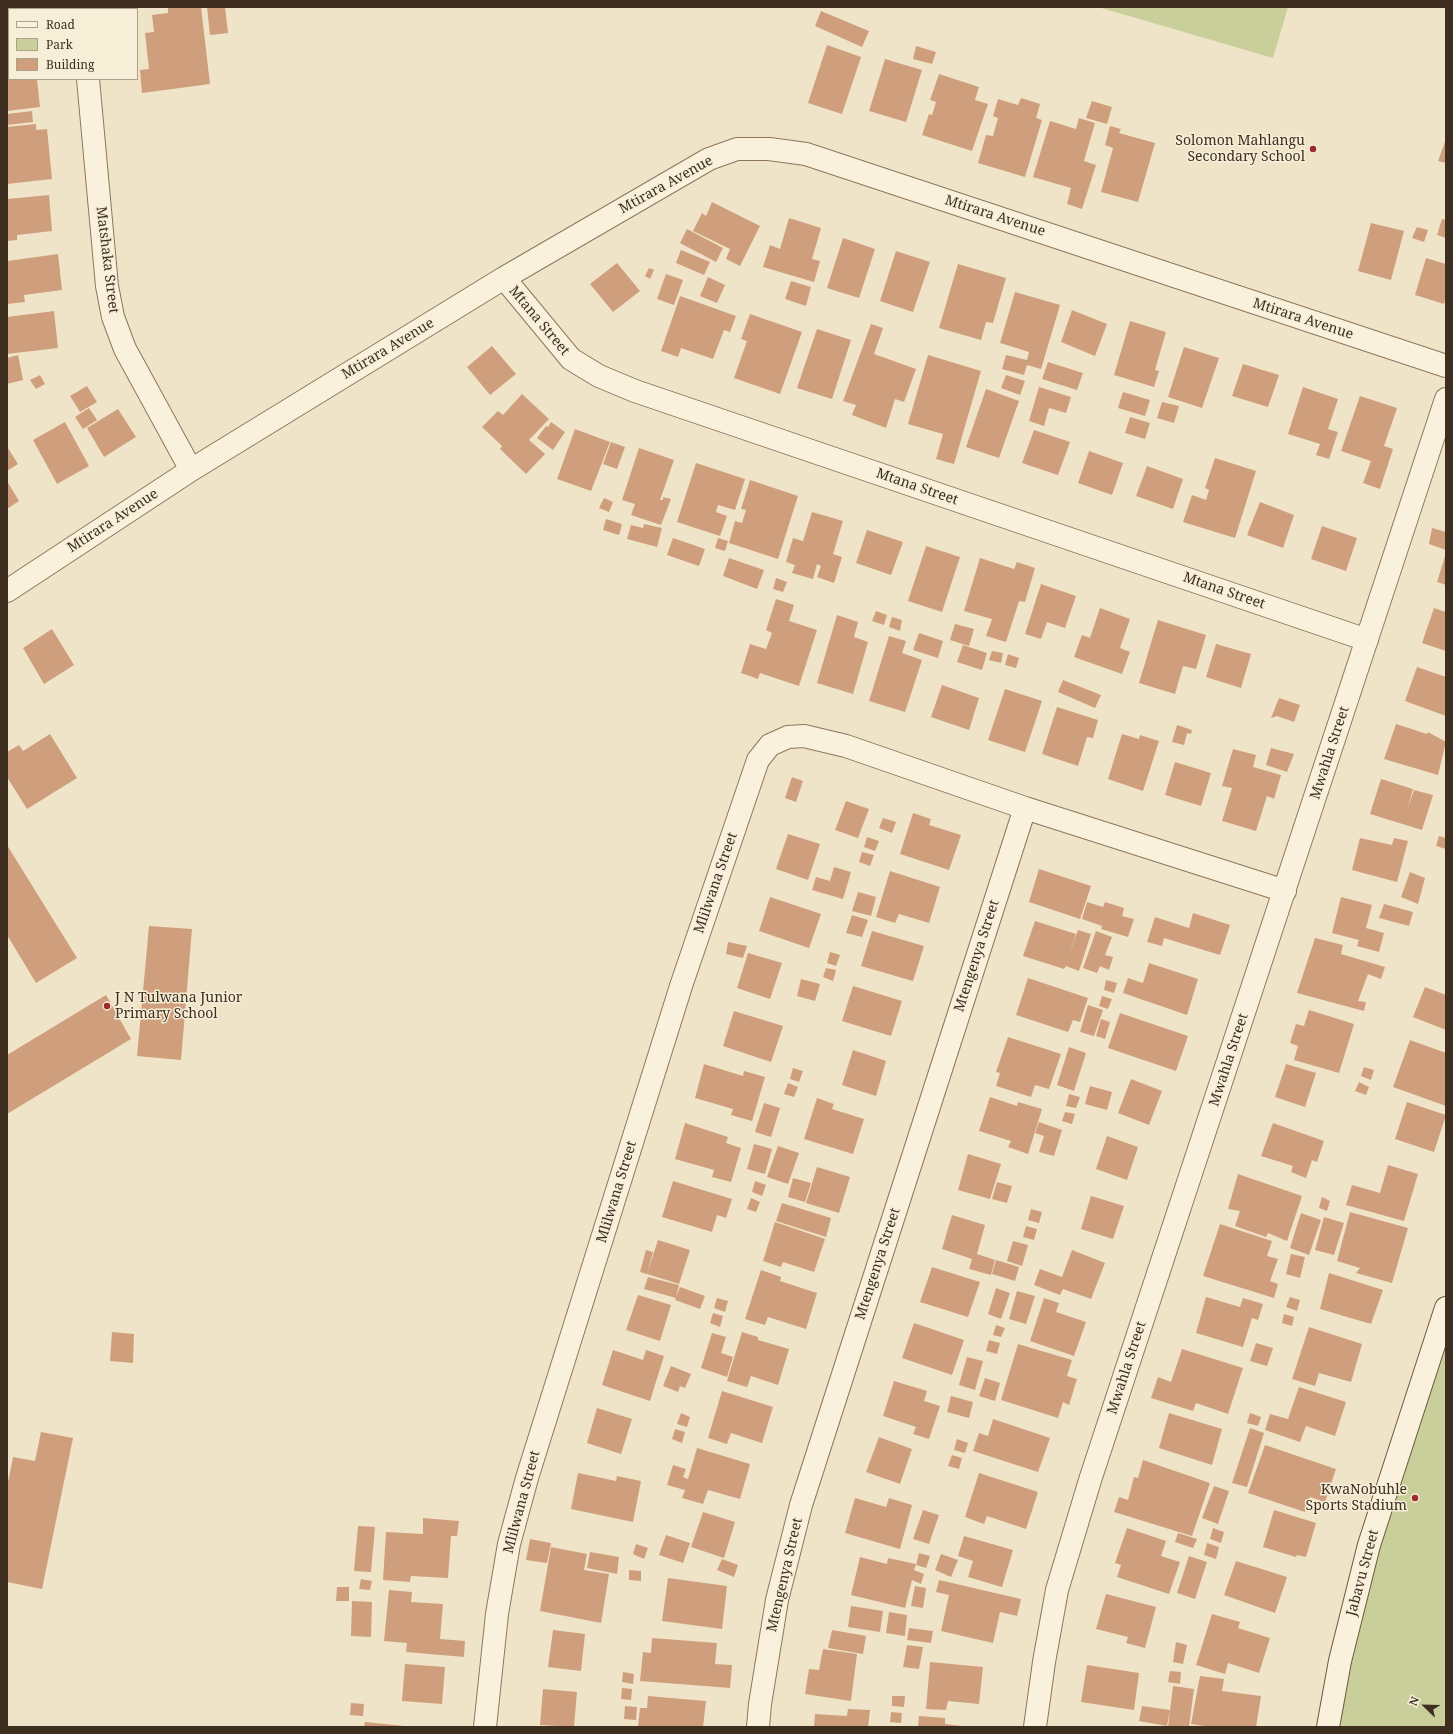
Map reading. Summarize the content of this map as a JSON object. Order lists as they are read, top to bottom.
{
  "streets": {
    "street": [
      "Mtirara Avenue",
      "Matshaka Street",
      "Mtana Street",
      "Mwahla Street",
      "Mlilwana Street",
      "Mtengenya Street",
      "Jabavu Street"
    ]
  },
  "crossings": [
    ["Mtirara Avenue", "Matshaka Street"],
    ["Mtirara Avenue", "Mtana Street"],
    ["Mtana Street", "Mwahla Street"],
    ["Mwahla Street", "Mlilwana Street"],
    ["Mlilwana Street", "Mtengenya Street"]
  ],
  "places": ["Solomon Mahlangu Secondary School", "J N Tulwana Junior Primary School", "KwaNobuhle Sports Stadium"],
  "legend": ["Road", "Park", "Building"],
  "north": "top left"
}
